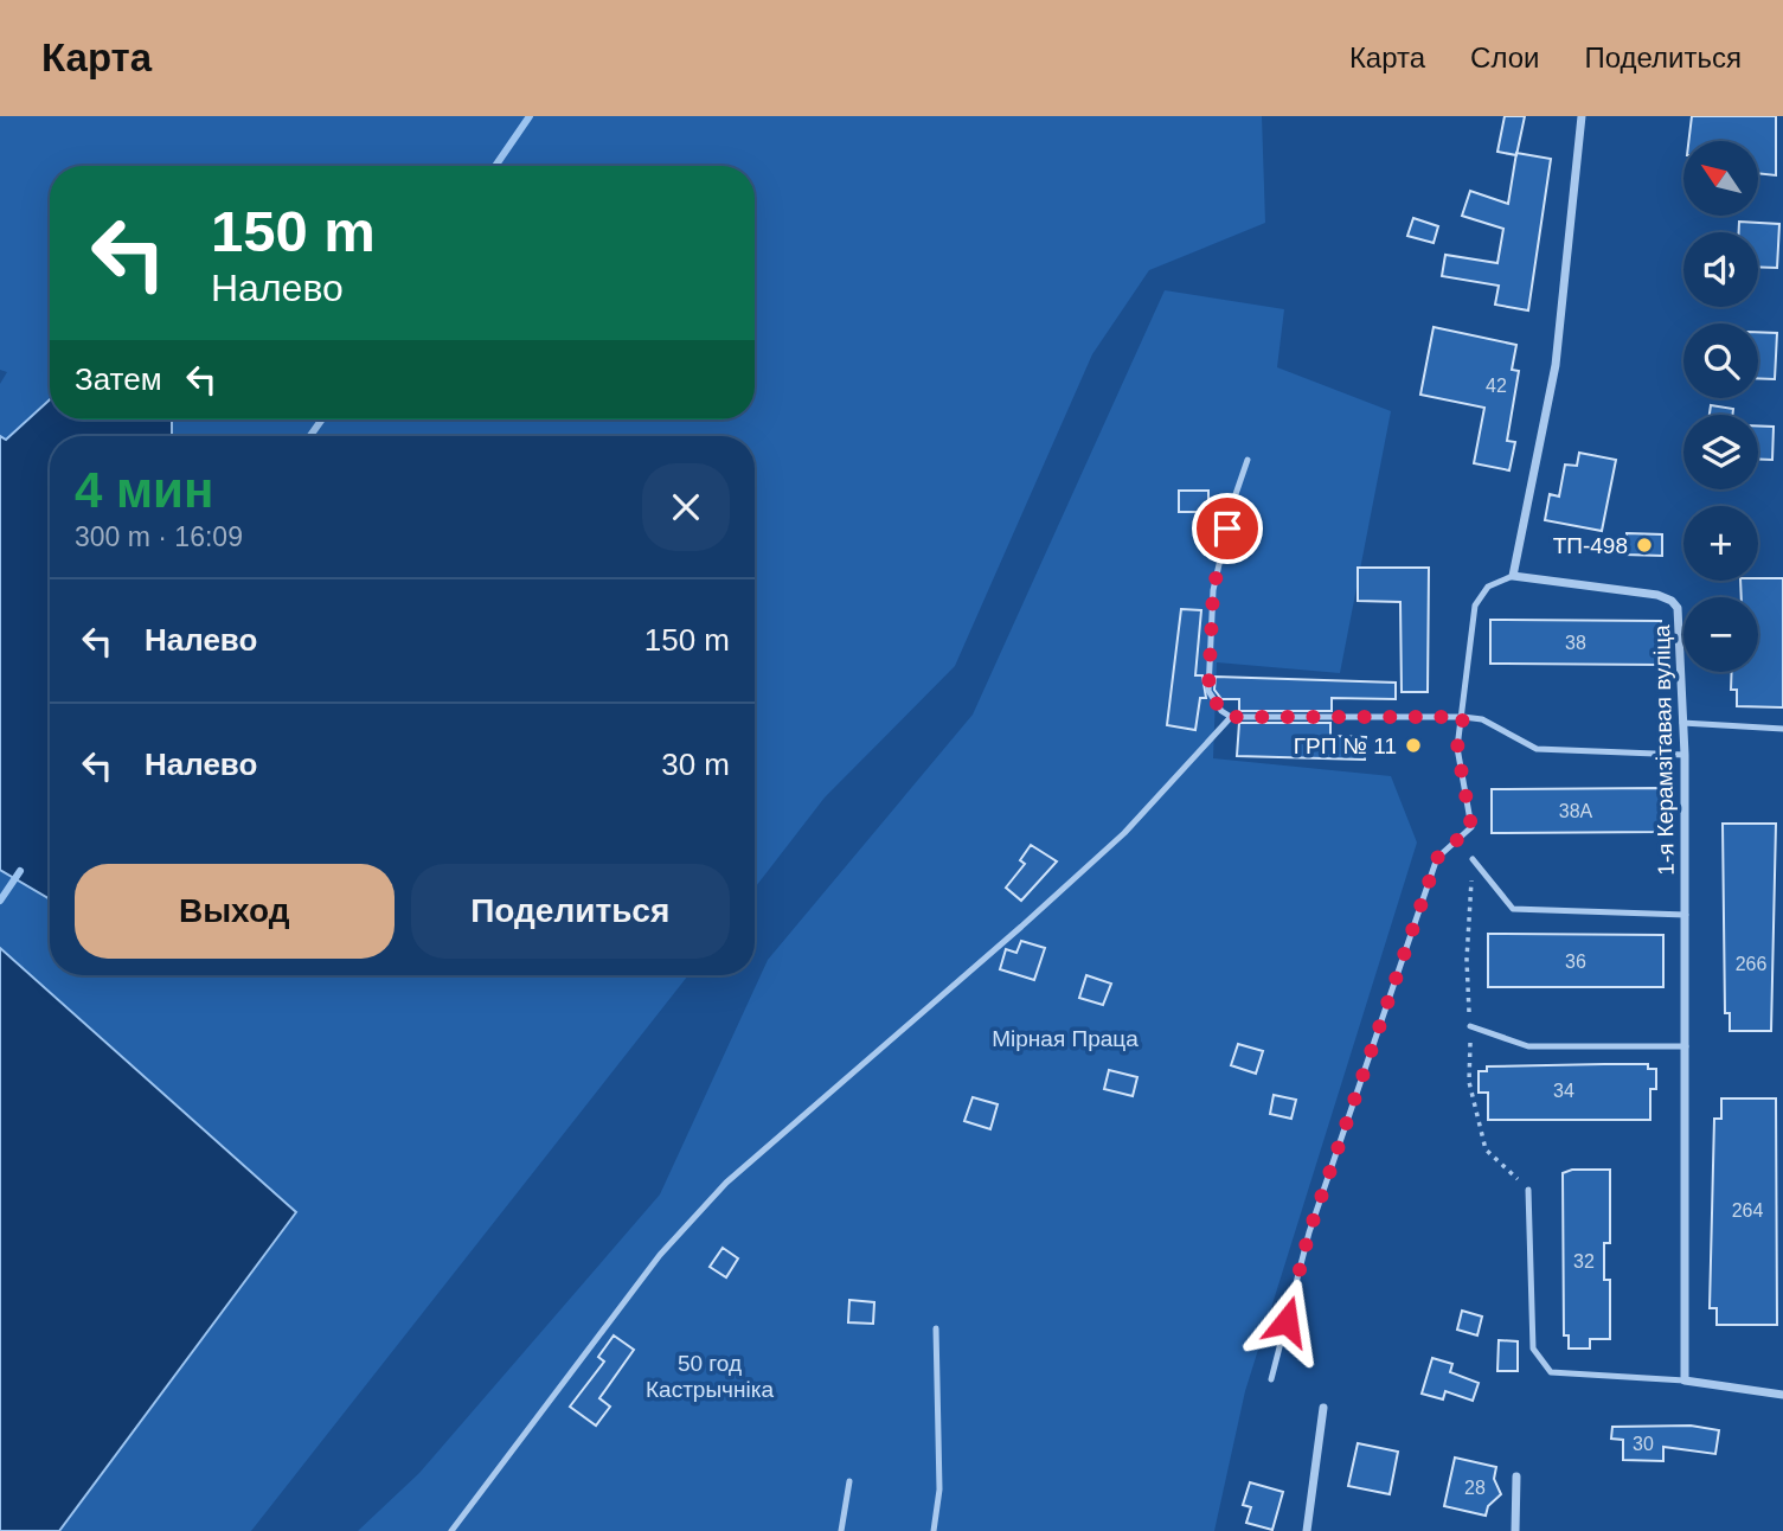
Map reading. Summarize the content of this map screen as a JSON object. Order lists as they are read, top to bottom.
{
  "streets": {
    "street": ["1-я Керамзітавая вуліца"]
  },
  "parks": ["Мірная Праца", "50 год Кастрычніка"],
  "places": ["ТП-498", "ГРП № 11"],
  "house_numbers": [
    "42",
    "38",
    "38А",
    "36",
    "266",
    "34",
    "264",
    "32",
    "30",
    "28"
  ],
  "north": "top left",
  "page": {
    "header": "Карта",
    "nav": ["Карта", "Слои", "Поделиться"],
    "map_buttons": ["+", "−"],
    "turn": ["150 m", "Налево"],
    "then": "Затем",
    "heading": ["4 мин", "300 m · 16:09"],
    "list": [
      {
        "name": "Налево",
        "value": "150 m"
      },
      {
        "name": "Налево",
        "value": "30 m"
      }
    ],
    "buttons": ["Выход", "Поделиться"]
  }
}
